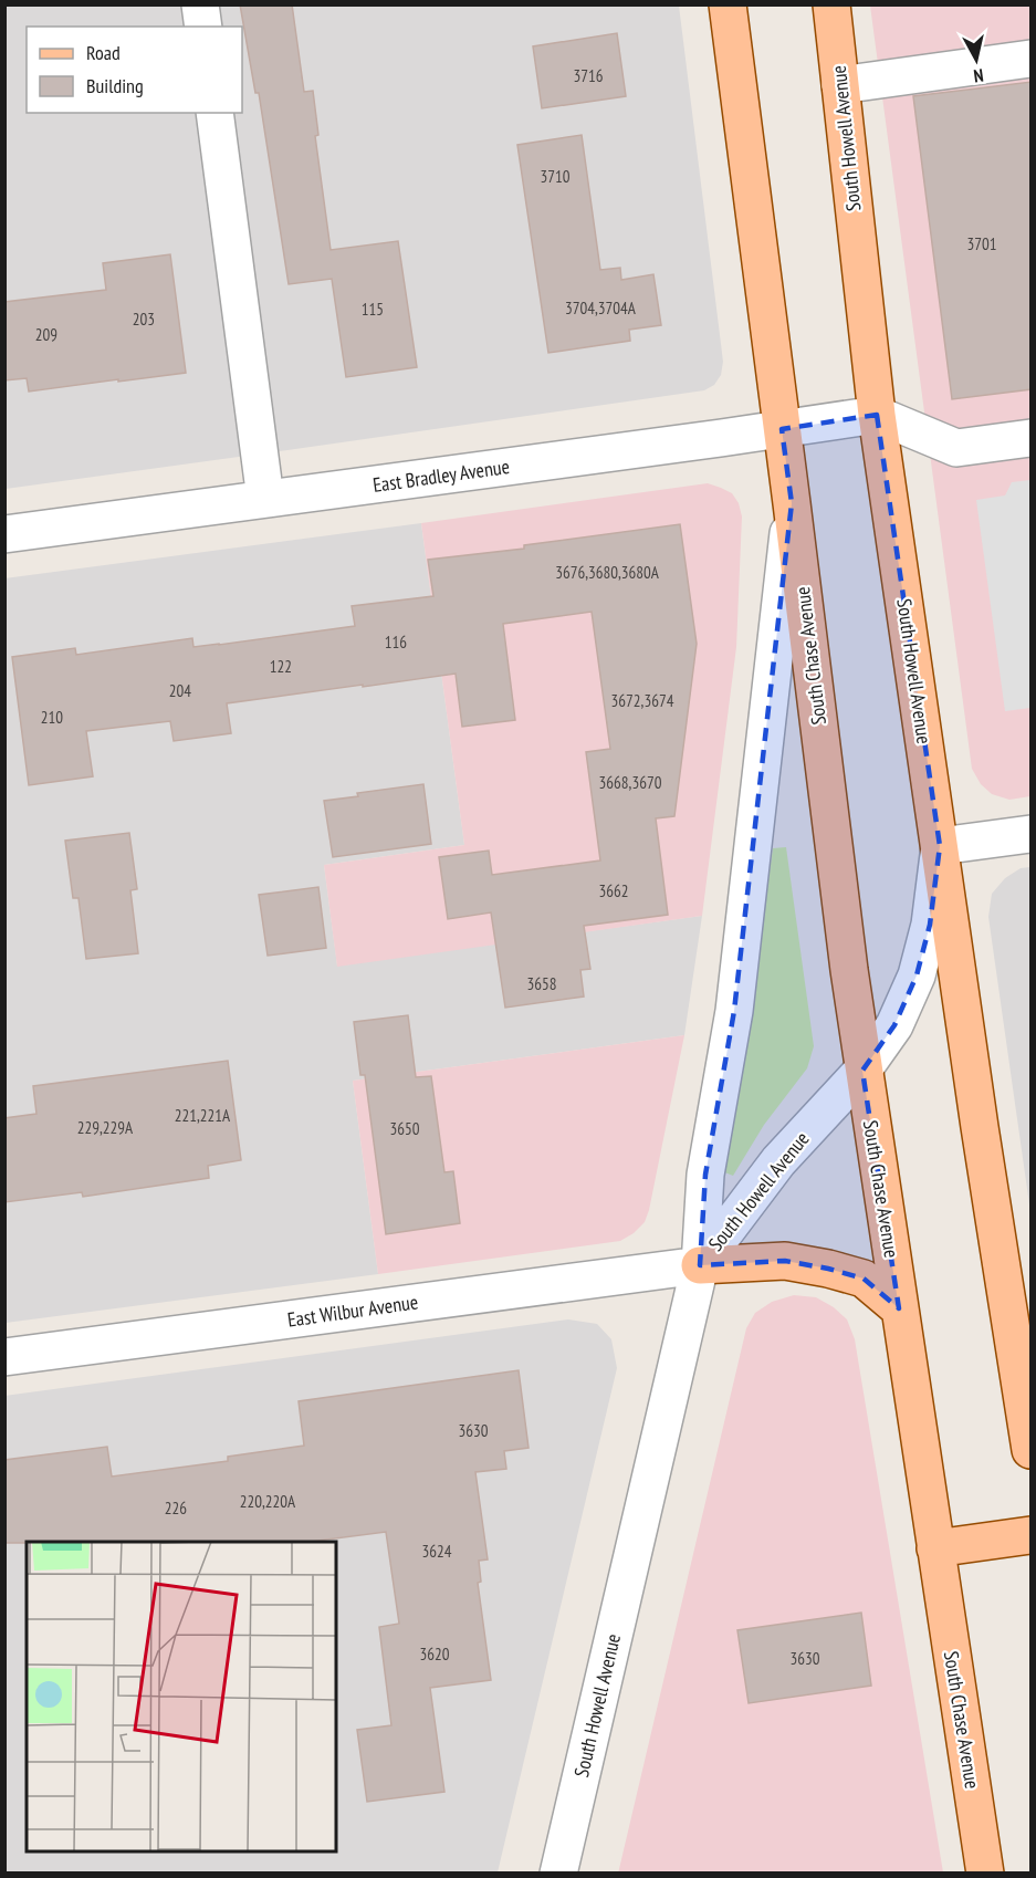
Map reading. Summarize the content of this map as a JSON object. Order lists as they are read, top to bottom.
{
  "streets": {
    "main road": ["South Howell Avenue", "South Chase Avenue"],
    "street": ["East Bradley Avenue", "East Wilbur Avenue"]
  },
  "crossings": [
    ["South Howell Avenue", "East Bradley Avenue"],
    ["South Howell Avenue", "South Chase Avenue"],
    ["South Howell Avenue", "East Wilbur Avenue"]
  ],
  "house_numbers": [
    "3716",
    "3710",
    "3701",
    "3704,3704A",
    "115",
    "203",
    "209",
    "3676,3680,3680A",
    "116",
    "122",
    "204",
    "3672,3674",
    "210",
    "3668,3670",
    "3662",
    "3658",
    "221,221A",
    "229,229A",
    "3650",
    "3630",
    "220,220A",
    "226",
    "3624",
    "3620",
    "3630"
  ],
  "legend": ["Road", "Building"],
  "north": "bottom"
}
